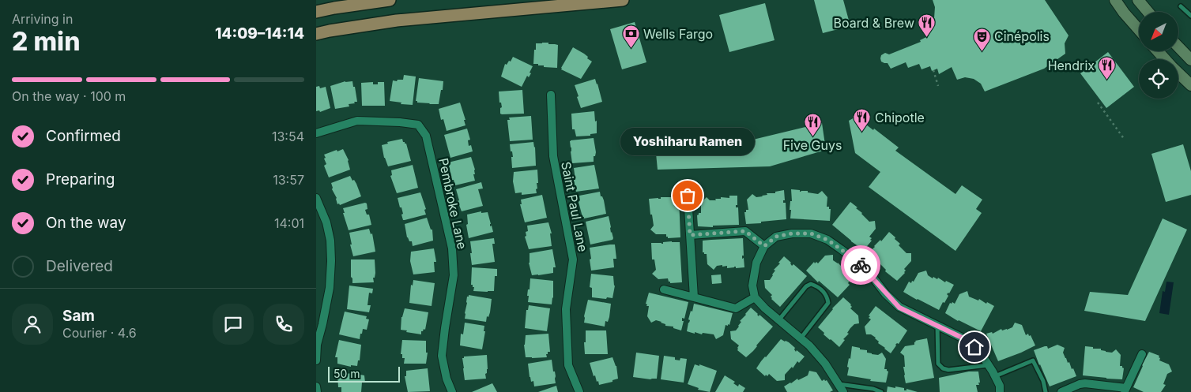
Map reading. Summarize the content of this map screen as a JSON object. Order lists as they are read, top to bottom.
{
  "streets": {
    "street": ["Pembroke Lane", "Saint Paul Lane"]
  },
  "places": {
    "restaurant": [
      "Board & Brew",
      "Hendrix",
      "Chipotle",
      "Five Guys"
    ],
    "bank": ["Wells Fargo"],
    "theatre": ["Cinépolis"],
    "other": ["Yoshiharu Ramen"]
  },
  "scale_bar": "50 m",
  "north": "bottom left",
  "page": {
    "heading": ["2 min", "Arriving in", "14:09–14:14"],
    "panel": ["Sam", "Courier · 4.6"],
    "bar": "On the way · 100 m",
    "list": [
      ["Confirmed", "13:54"],
      ["Preparing", "13:57"],
      ["On the way", "14:01"],
      "Delivered"
    ],
    "bubble": "Yoshiharu Ramen",
    "scale": "50 m"
  }
}
